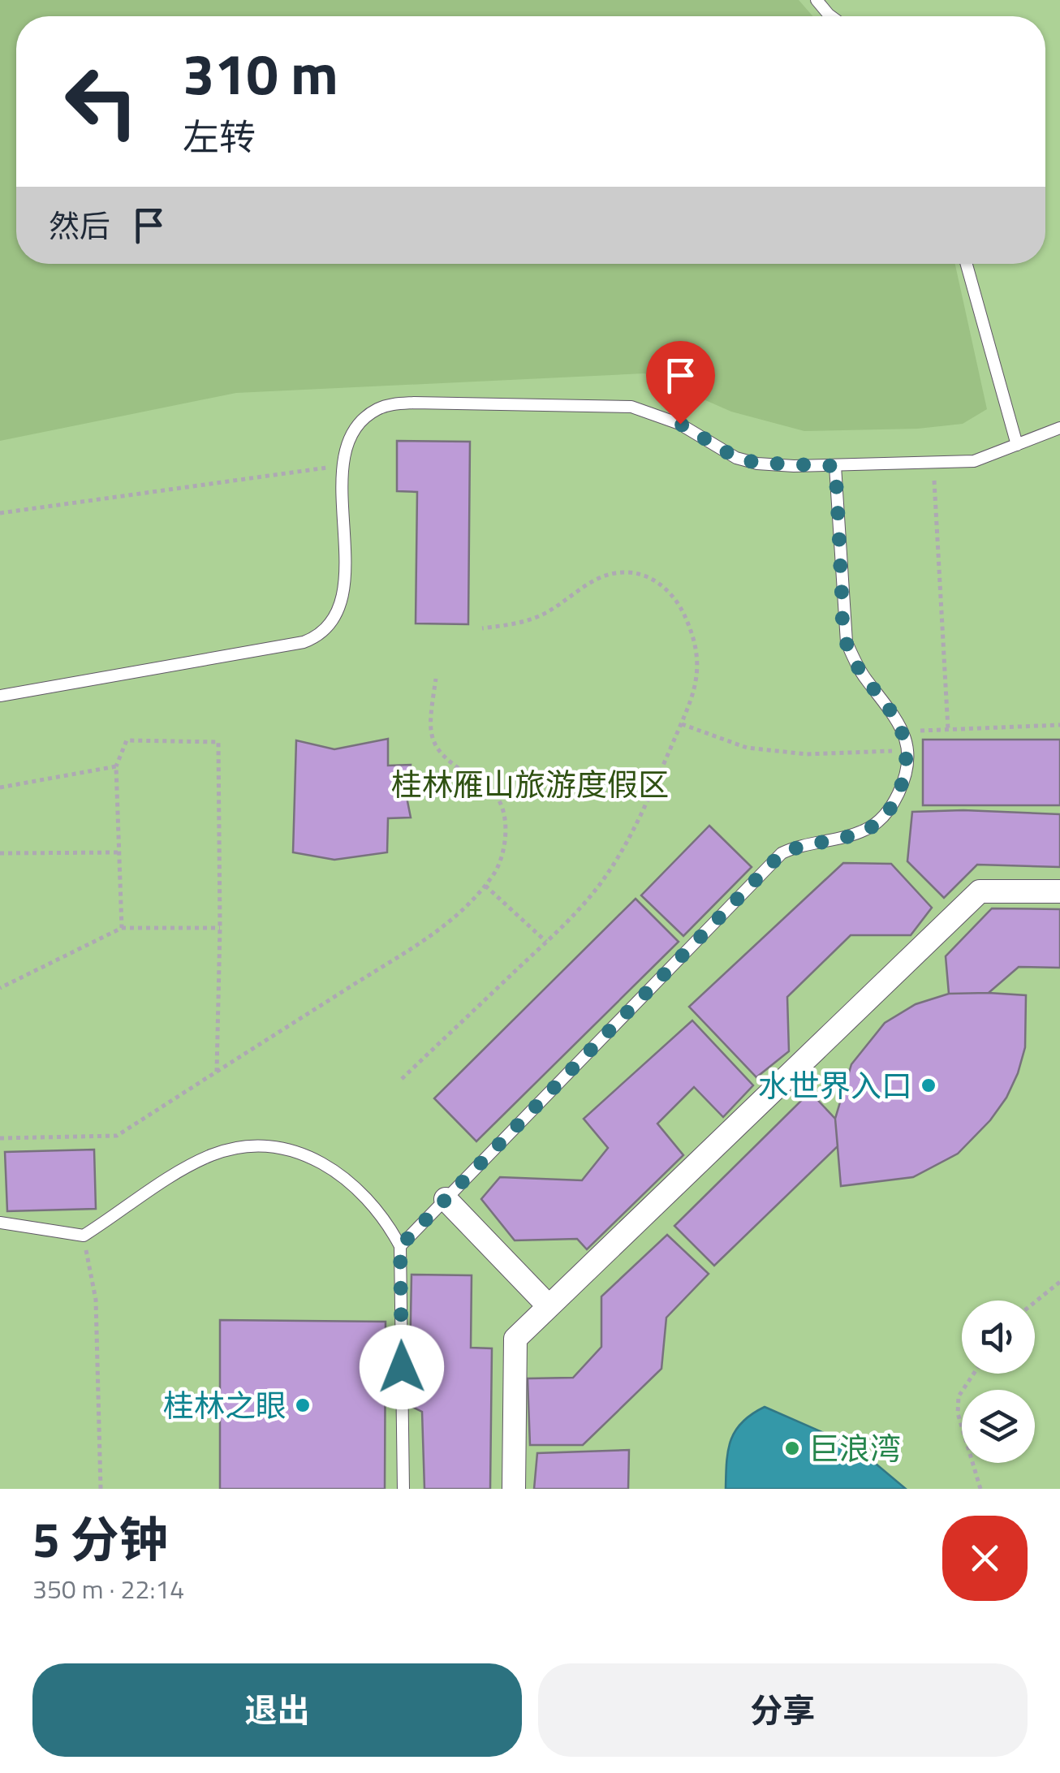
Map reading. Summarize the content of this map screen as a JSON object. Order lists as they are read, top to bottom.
{
  "parks": ["桂林雁山旅游度假区"],
  "places": ["水世界入口", "桂林之眼", "巨浪湾"],
  "page": {
    "turn": ["310 m", "左转"],
    "then": "然后",
    "heading": ["5 分钟", "350 m · 22:14"],
    "buttons": ["退出", "分享"]
  }
}
